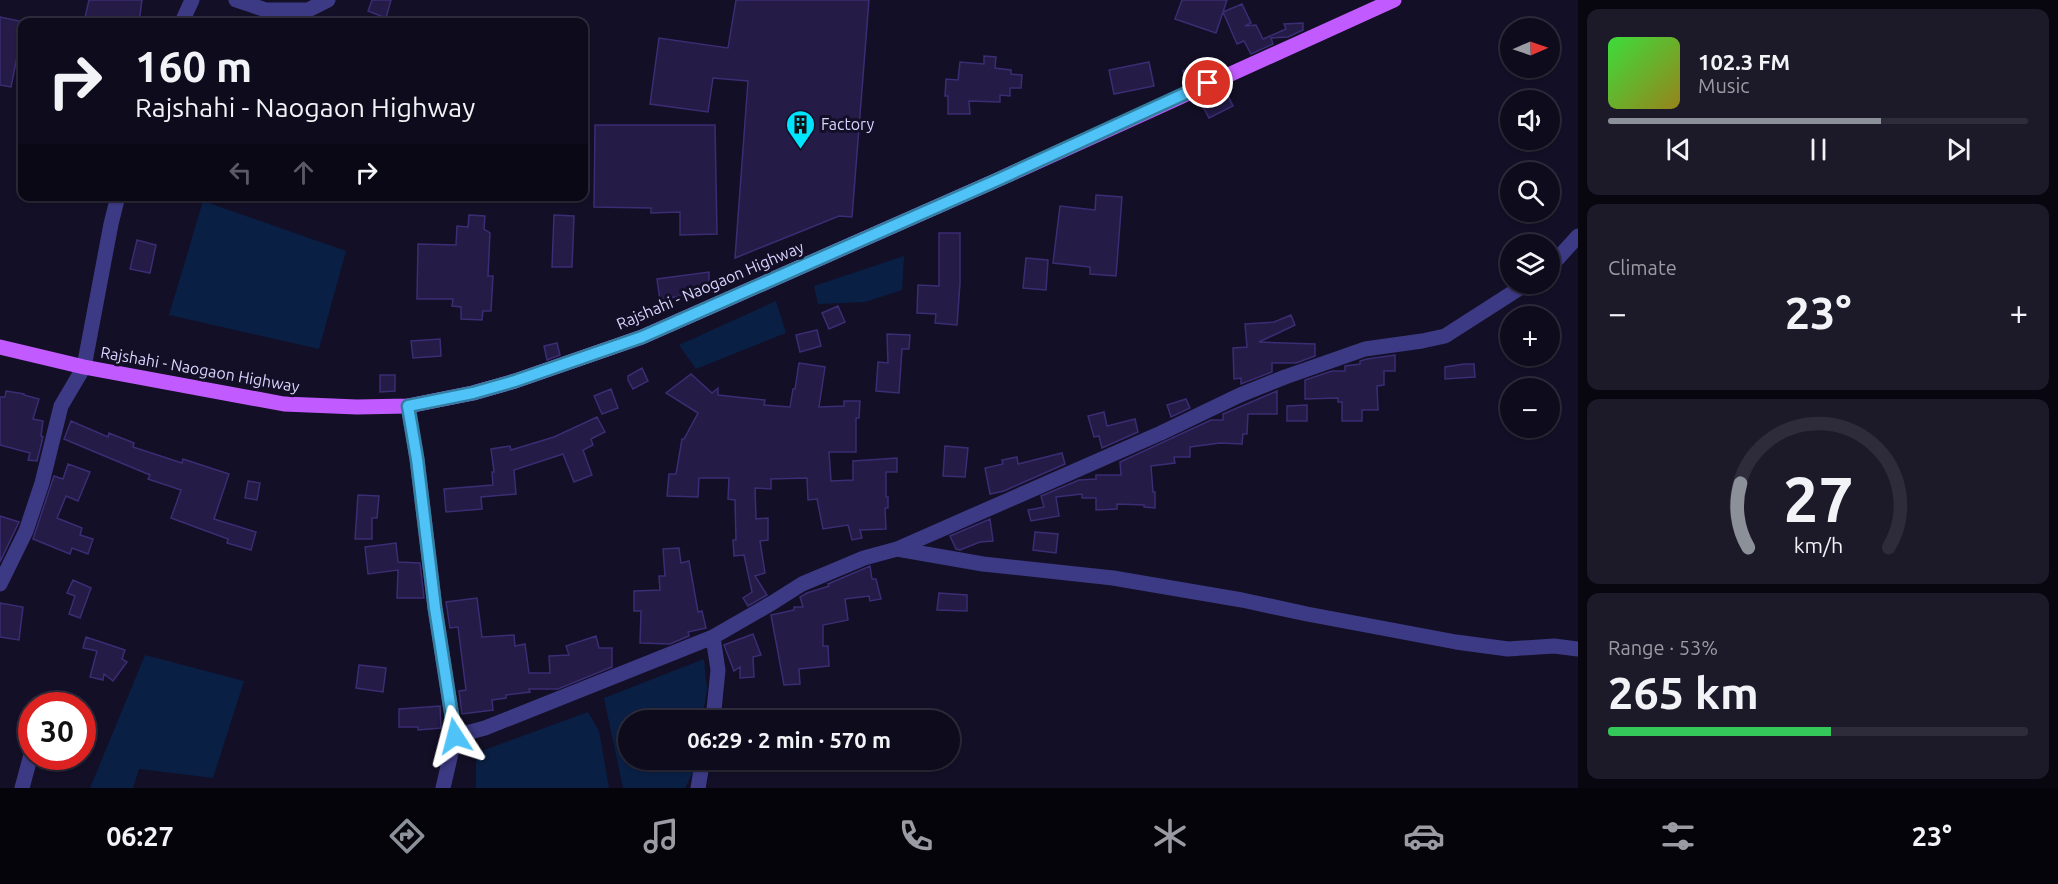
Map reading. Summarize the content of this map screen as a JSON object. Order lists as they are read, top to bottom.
{
  "streets": {
    "main road": ["Rajshahi - Naogaon Highway"]
  },
  "places": {
    "building": ["Factory"]
  },
  "north": "right",
  "page": {
    "map_buttons": ["+", "−"],
    "turn": ["160 m", "Rajshahi - Naogaon Highway"],
    "song": ["102.3 FM", "Music"],
    "tile": [
      "Climate",
      ["Range · 53%", "265 km"]
    ],
    "heat": ["−", "23°", "+"],
    "limit": "30",
    "trip": "06:29 · 2 min · 570 m",
    "tabs": ["06:27", "23°"],
    "gauge": ["27", "km/h"]
  }
}
